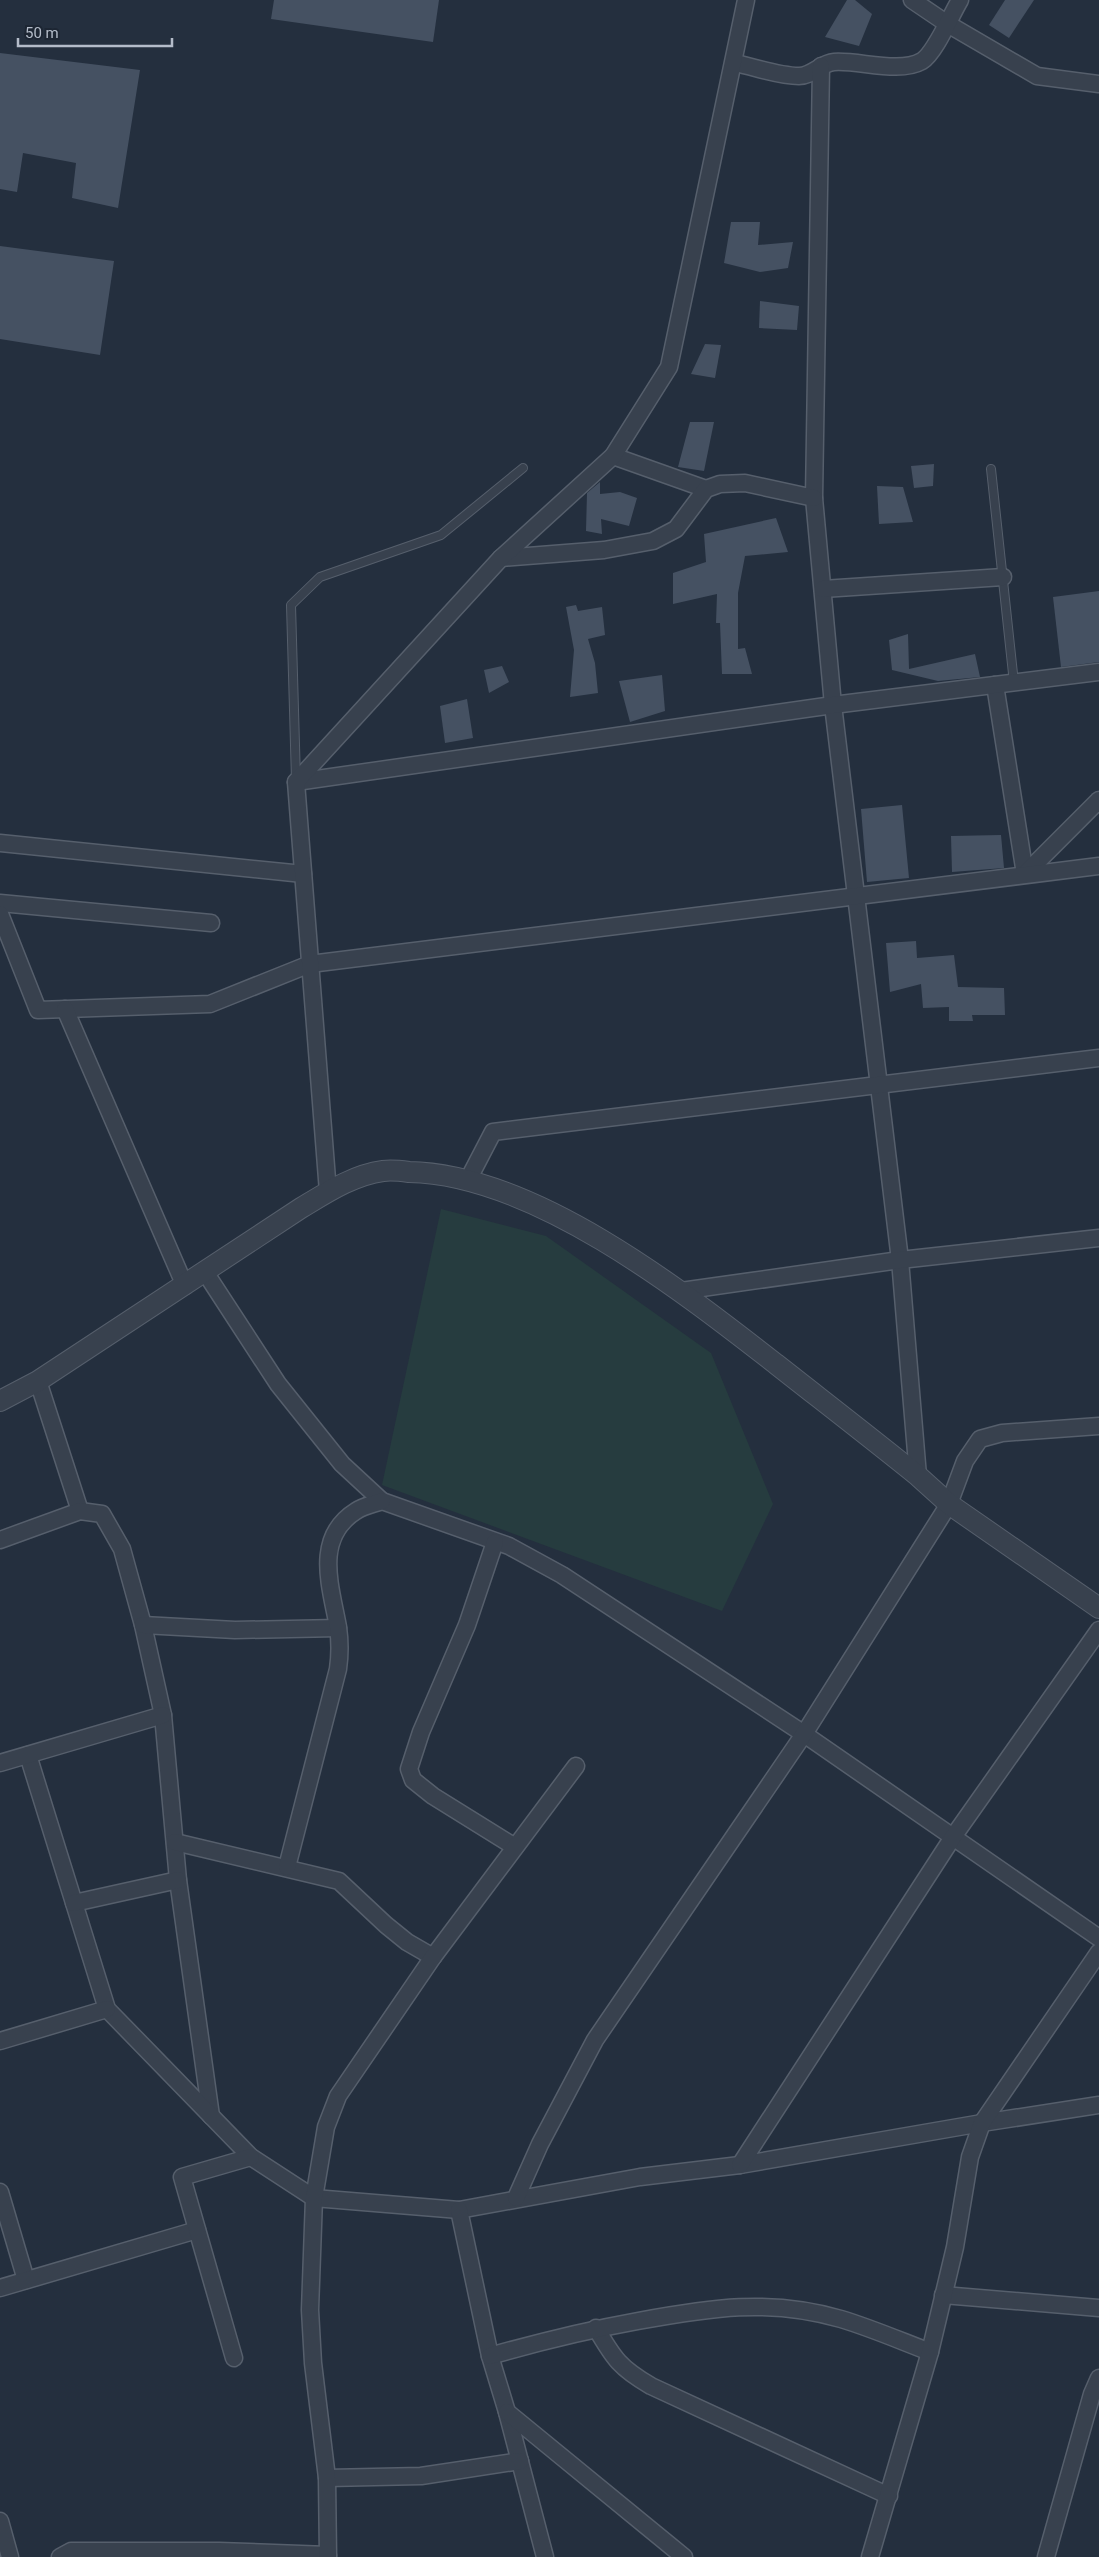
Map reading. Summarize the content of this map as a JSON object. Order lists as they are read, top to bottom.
{
  "scale_bar": "50 m"
}
